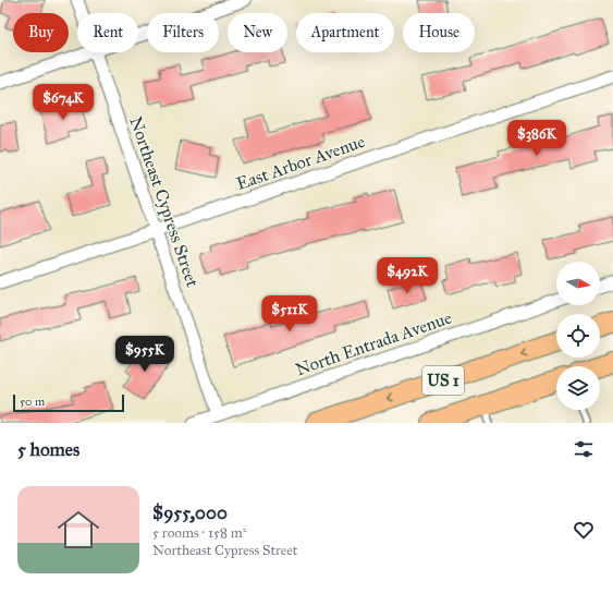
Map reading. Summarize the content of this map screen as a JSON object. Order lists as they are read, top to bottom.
{
  "streets": {
    "main road": ["US 1"],
    "street": ["East Arbor Avenue", "Northeast Cypress Street", "North Entrada Avenue"]
  },
  "crossings": [
    ["East Arbor Avenue", "Northeast Cypress Street"],
    ["Northeast Cypress Street", "North Entrada Avenue"]
  ],
  "scale_bar": "50 m",
  "north": "right",
  "page": {
    "chip": [
      "Buy",
      "Rent",
      "Filters",
      "New",
      "Apartment",
      "House"
    ],
    "price": [
      "$674K",
      "$386K",
      "$492K",
      "$511K",
      "$955K"
    ],
    "scale": "50 m",
    "heading": "5 homes",
    "list": [
      {
        "name": "$955,000",
        "note": "5 rooms · 158 m² · Northeast Cypress Street"
      }
    ]
  }
}
